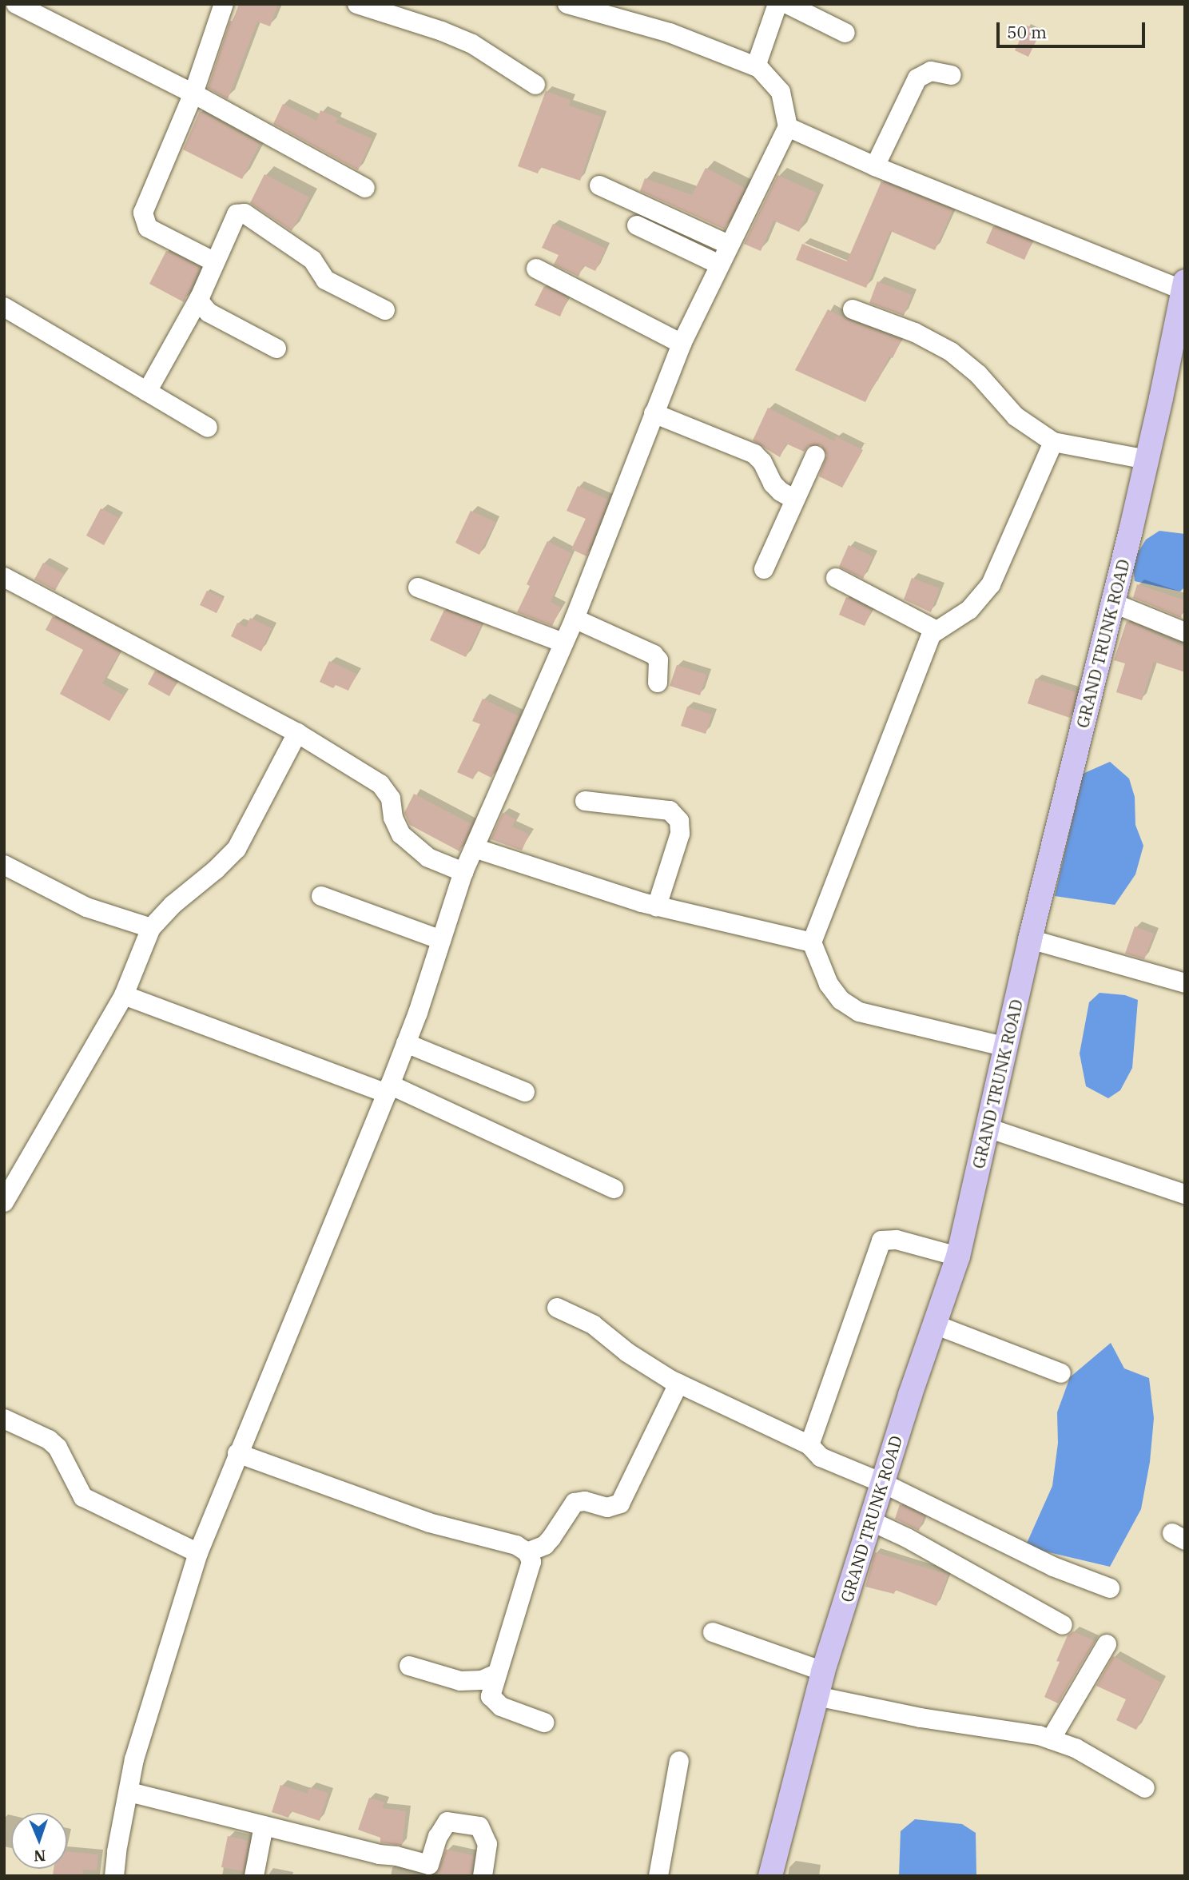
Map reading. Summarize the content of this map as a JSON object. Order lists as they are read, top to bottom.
{
  "streets": {
    "main road": ["GRAND TRUNK ROAD"]
  },
  "scale_bar": "50 m",
  "north": "bottom"
}
